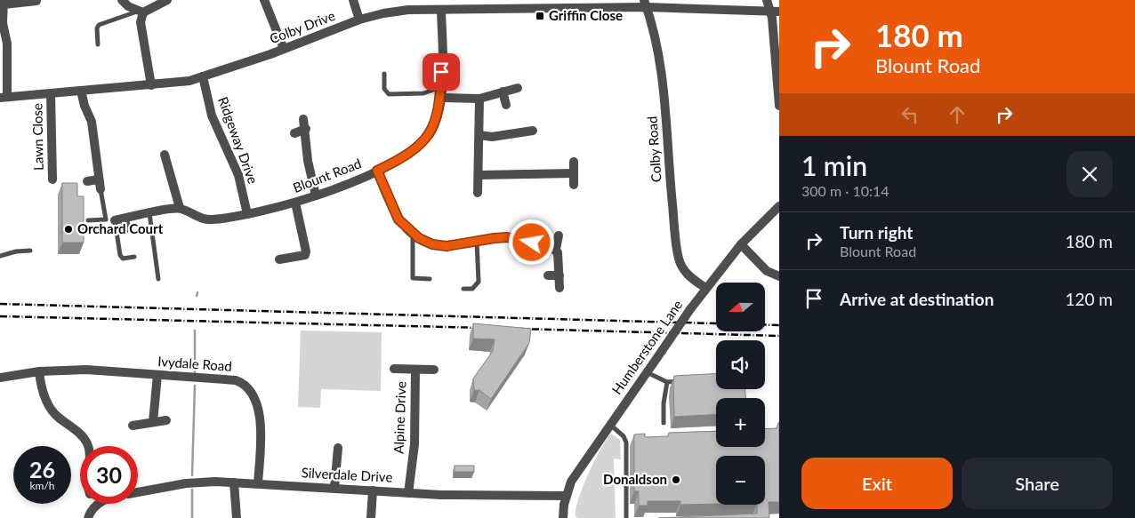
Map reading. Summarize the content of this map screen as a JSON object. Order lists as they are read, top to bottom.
{
  "streets": {
    "street": [
      "Colby Drive",
      "Lawn Close",
      "Ridgeway Drive",
      "Colby Road",
      "Blount Road",
      "Humberstone Lane",
      "Ivydale Road",
      "Alpine Drive",
      "Silverdale Drive"
    ]
  },
  "crossings": [
    ["Colby Drive", "Lawn Close"],
    ["Colby Drive", "Ridgeway Drive"],
    ["Colby Drive", "Colby Road"],
    ["Colby Drive", "Blount Road"],
    ["Ridgeway Drive", "Blount Road"],
    ["Colby Road", "Humberstone Lane"],
    ["Humberstone Lane", "Silverdale Drive"],
    ["Ivydale Road", "Silverdale Drive"],
    ["Alpine Drive", "Silverdale Drive"]
  ],
  "places": {
    "transit": ["Griffin Close"],
    "other": ["Orchard Court", "Donaldson"]
  },
  "north": "left",
  "page": {
    "turn": ["180 m", "Blount Road"],
    "heading": ["1 min", "300 m · 10:14"],
    "list": [
      {
        "name": "Turn right",
        "note": "Blount Road",
        "value": "180 m"
      },
      {
        "name": "Arrive at destination",
        "value": "120 m"
      }
    ],
    "map_buttons": ["+", "−"],
    "speed": "26 km/h",
    "limit": "30",
    "buttons": ["Exit", "Share"]
  }
}
